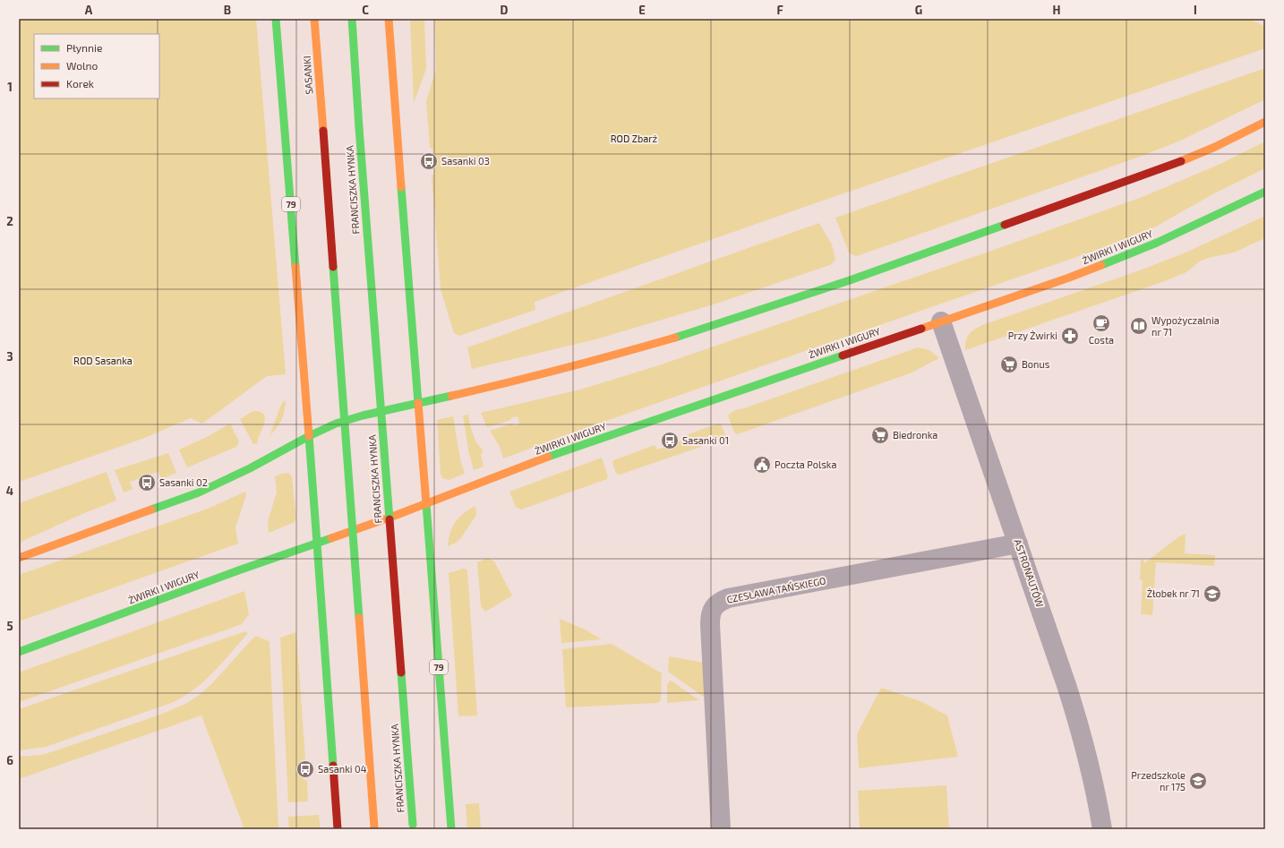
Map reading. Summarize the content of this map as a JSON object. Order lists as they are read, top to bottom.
{
  "streets": {
    "main road": [
      "SASANKI",
      "FRANCISZKA HYNKA",
      "79",
      "ŻWIRKI I WIGURY"
    ],
    "street": ["ASTRONAUTÓW", "CZESŁAWA TAŃSKIEGO"]
  },
  "crossings": [
    ["79", "ŻWIRKI I WIGURY"],
    ["ŻWIRKI I WIGURY", "ASTRONAUTÓW"],
    ["ASTRONAUTÓW", "CZESŁAWA TAŃSKIEGO"]
  ],
  "parks": ["ROD Zbarż", "ROD Sasanka"],
  "places": {
    "bus stop": [
      "Sasanki 03",
      "Sasanki 01",
      "Sasanki 02",
      "Sasanki 04"
    ],
    "cafe": ["Costa"],
    "library": ["Wypożyczalnia nr 71"],
    "pharmacy": ["Przy Żwirki"],
    "supermarket": ["Bonus", "Biedronka"],
    "public building": ["Poczta Polska"],
    "school or university": ["Żłobek nr 71", "Przedszkole nr 175"]
  },
  "legend": ["Płynnie", "Wolno", "Korek"],
  "grid": {
    "columns": [
      "A",
      "B",
      "C",
      "D",
      "E",
      "F",
      "G",
      "H",
      "I"
    ],
    "rows": [
      "1",
      "2",
      "3",
      "4",
      "5",
      "6"
    ]
  }
}
